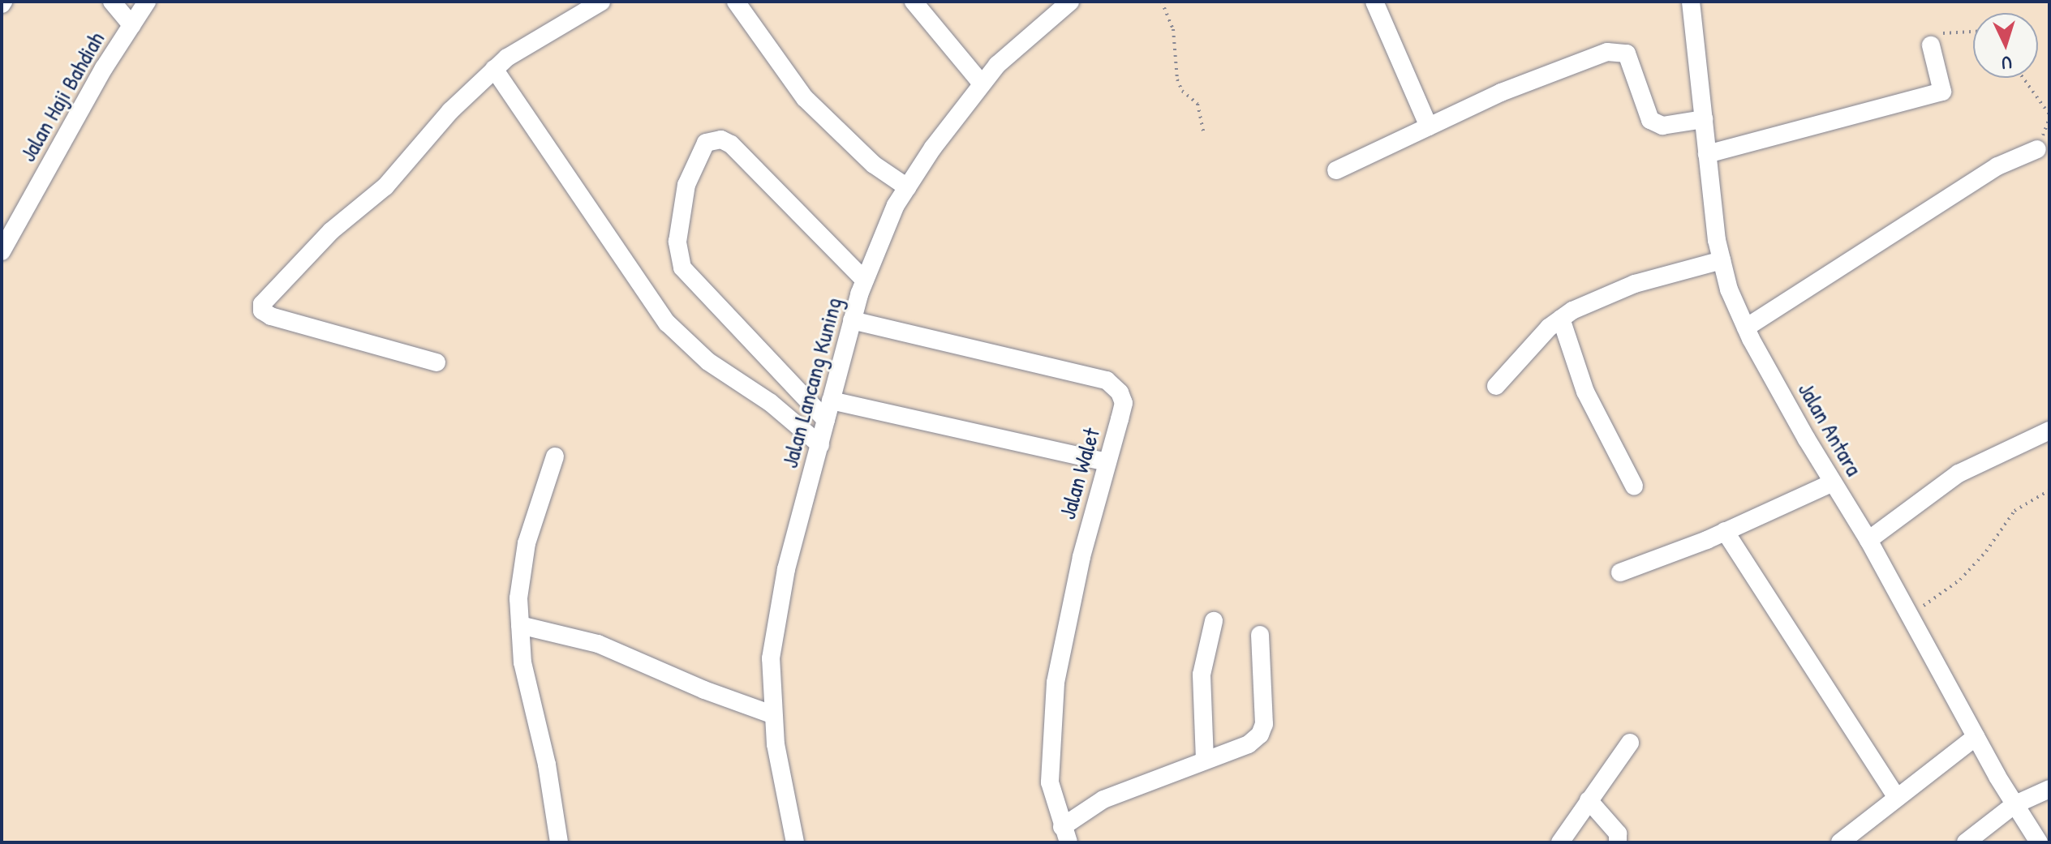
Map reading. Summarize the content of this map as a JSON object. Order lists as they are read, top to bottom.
{
  "streets": {
    "street": [
      "Jalan Haji Bahdiah",
      "Jalan Lancang Kuning",
      "Jalan Antara",
      "Jalan Walet"
    ]
  },
  "crossings": [
    ["Jalan Lancang Kuning", "Jalan Walet"]
  ],
  "north": "bottom"
}
